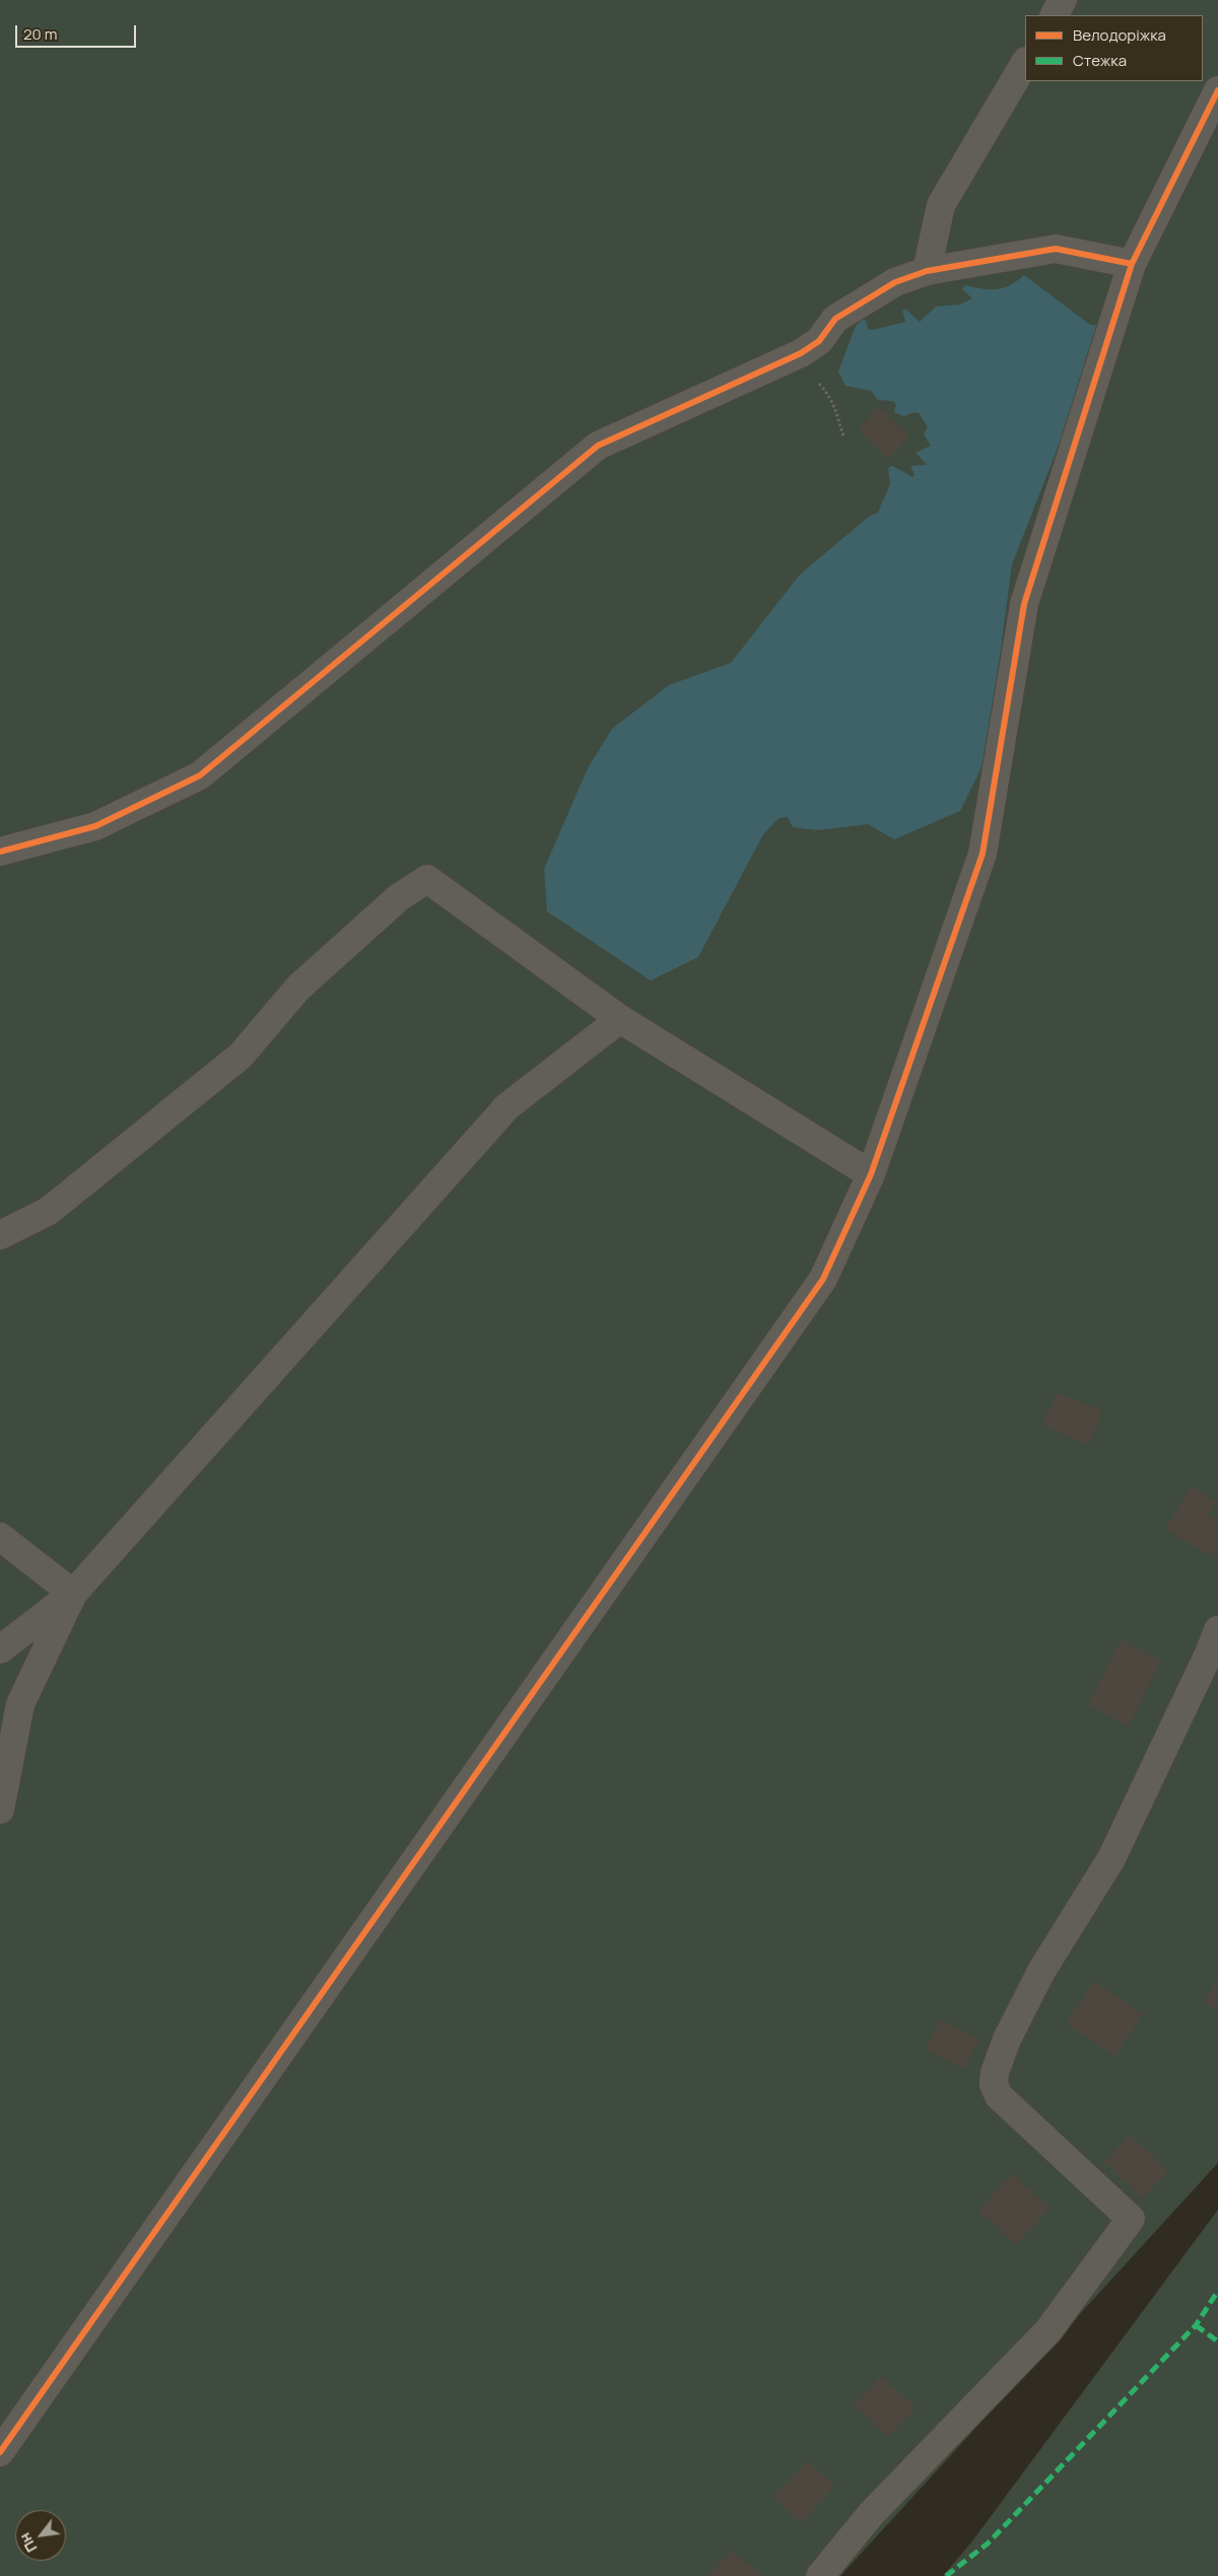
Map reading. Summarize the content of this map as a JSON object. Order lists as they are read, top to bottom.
{
  "legend": ["Велодоріжка", "Стежка"],
  "scale_bar": "20 m",
  "north": "bottom left"
}
